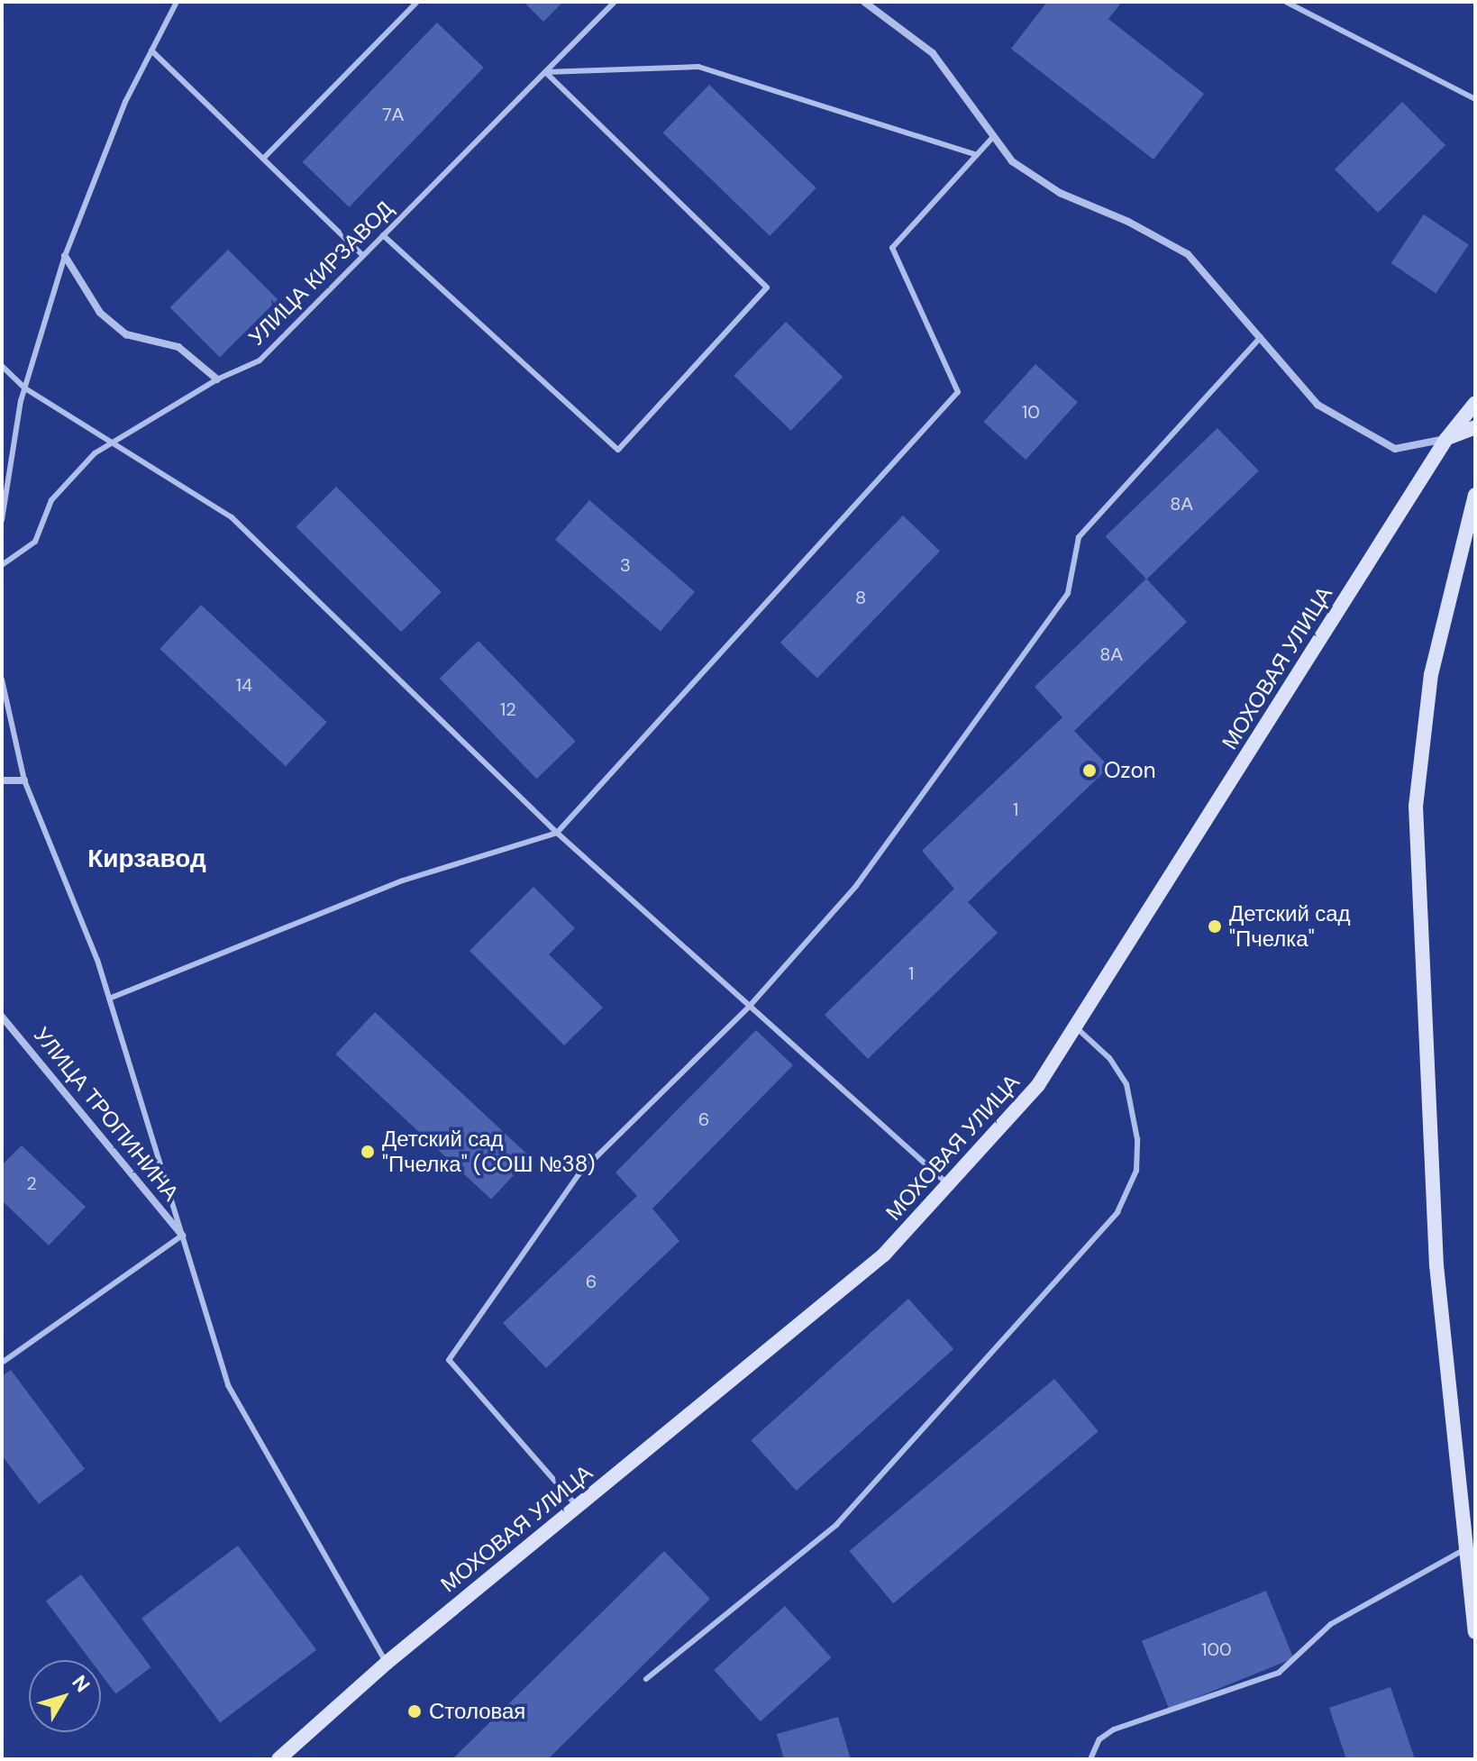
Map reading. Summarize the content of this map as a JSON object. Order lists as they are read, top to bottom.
{
  "streets": {
    "street": ["МОХОВАЯ УЛИЦА", "УЛИЦА ТРОПИНИНА"],
    "lane": ["УЛИЦА КИРЗАВОД"]
  },
  "districts": ["Кирзавод"],
  "places": [
    "Ozon",
    "Детский сад \"Пчелка\"",
    "Детский сад \"Пчелка\" (СОШ №38)",
    "Столовая"
  ],
  "house_numbers": [
    "7А",
    "10",
    "8А",
    "3",
    "8",
    "8А",
    "14",
    "12",
    "1",
    "1",
    "6",
    "2",
    "6",
    "100"
  ],
  "north": "top right"
}
